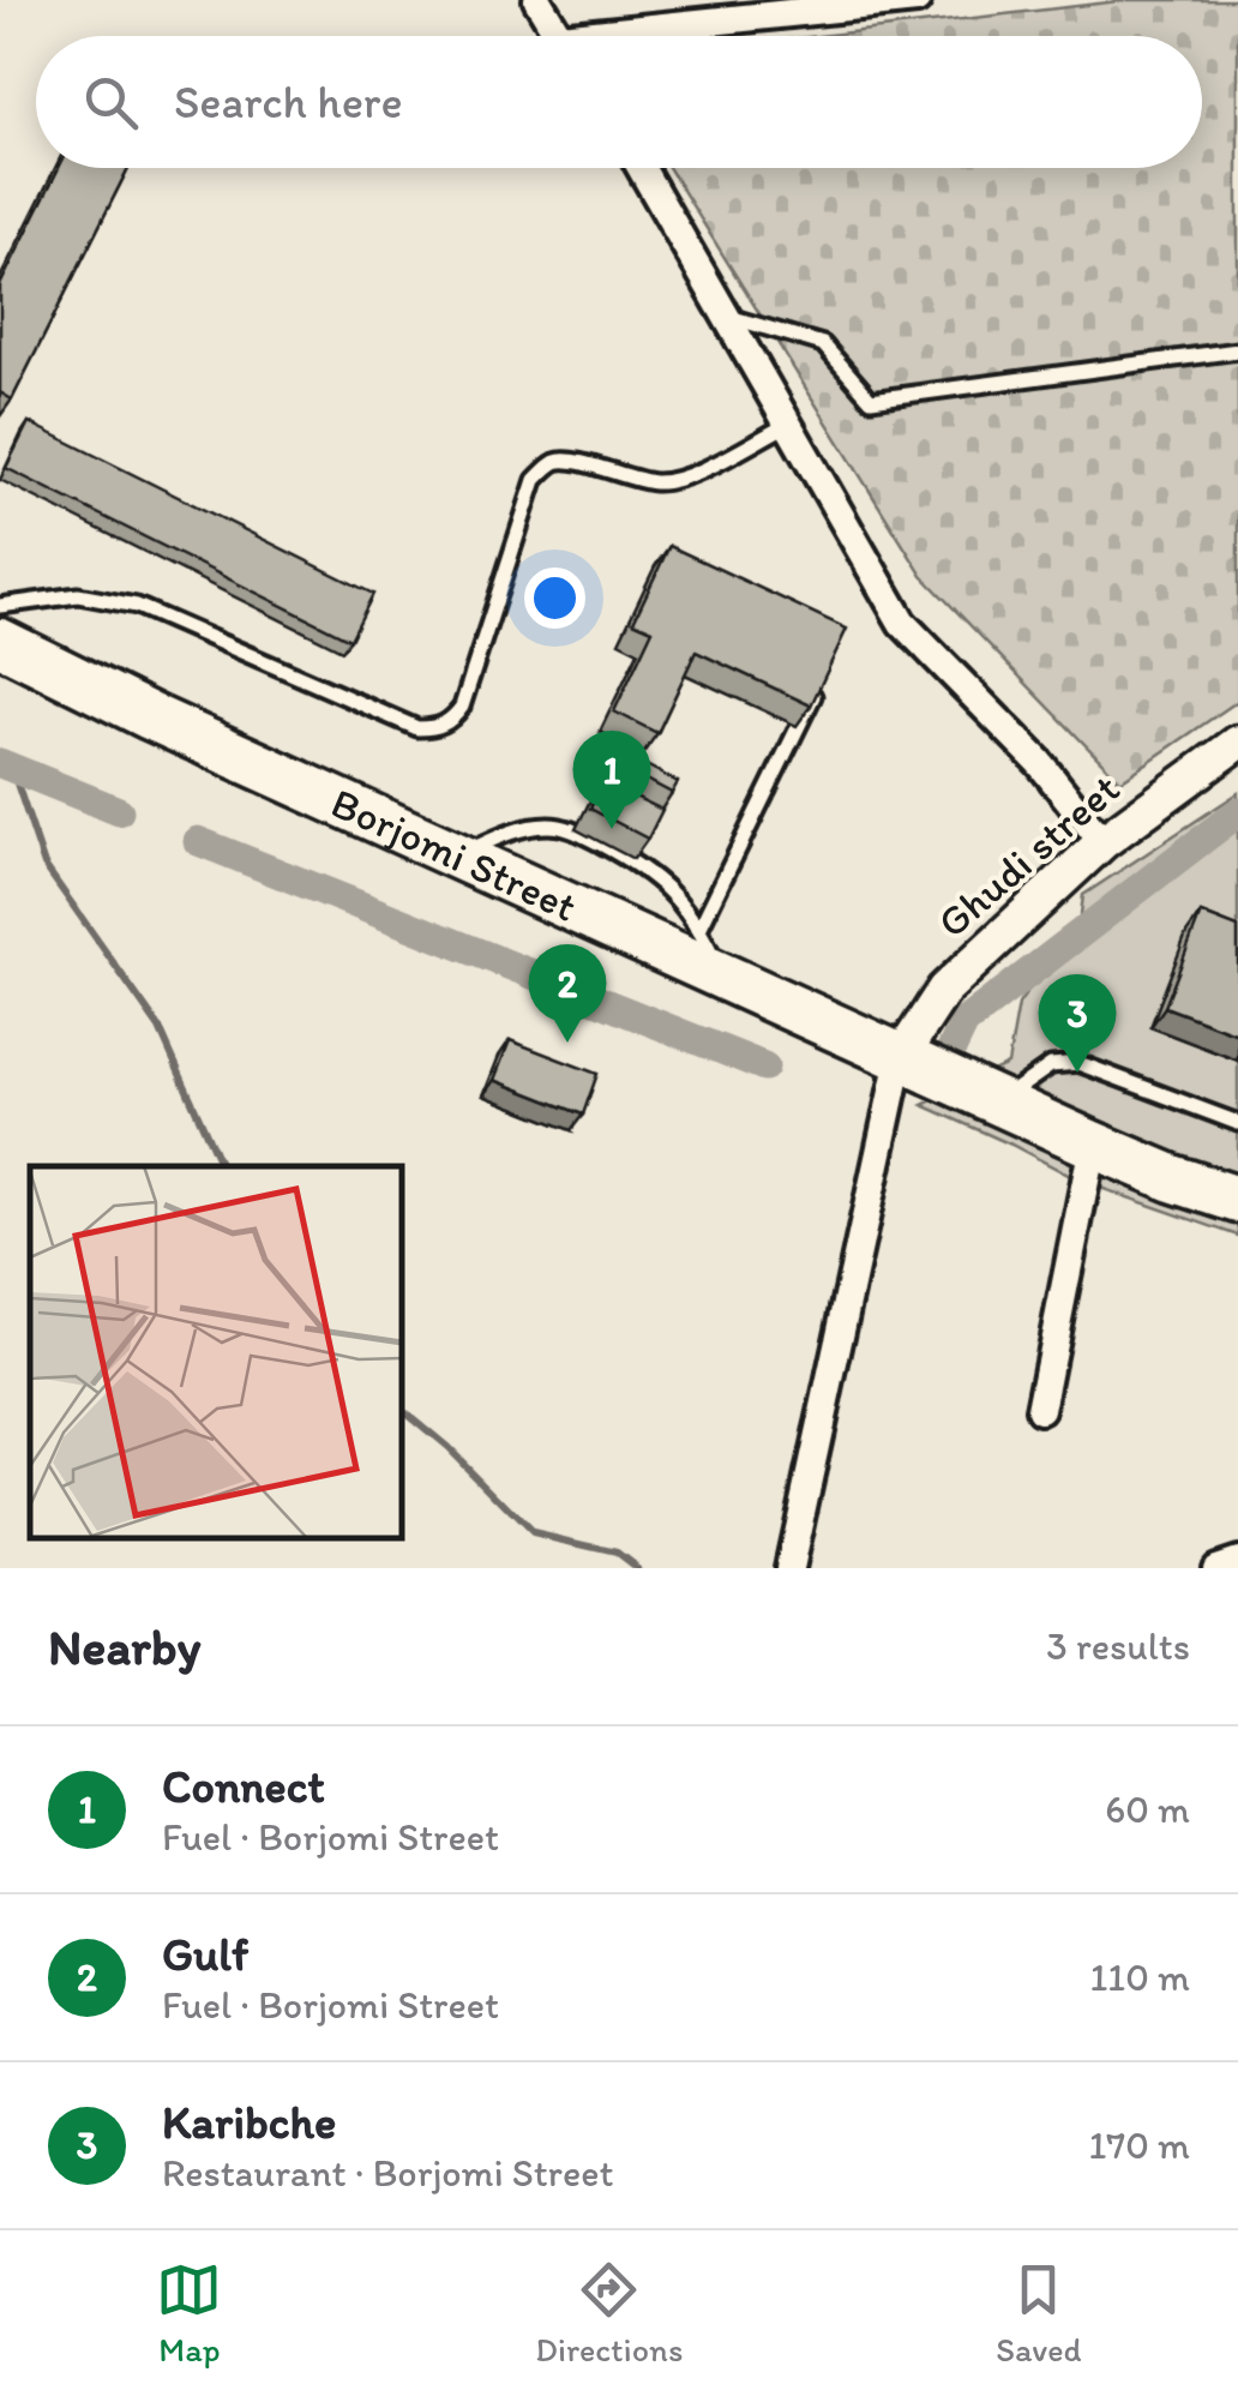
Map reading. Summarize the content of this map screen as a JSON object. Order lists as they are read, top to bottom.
{
  "streets": {
    "highway": ["Borjomi Street"],
    "street": ["Ghudi street"]
  },
  "crossings": [
    ["Borjomi Street", "Ghudi street"]
  ],
  "page": {
    "search": "Search here",
    "pins": ["1", "2", "3"],
    "heading": ["Nearby", "3 results"],
    "list": [
      {
        "mark": "1",
        "name": "Connect",
        "note": "Fuel · Borjomi Street",
        "value": "60 m"
      },
      {
        "mark": "2",
        "name": "Gulf",
        "note": "Fuel · Borjomi Street",
        "value": "110 m"
      },
      {
        "mark": "3",
        "name": "Karibche",
        "note": "Restaurant · Borjomi Street",
        "value": "170 m"
      }
    ],
    "nav": ["Map", "Directions", "Saved"]
  }
}
